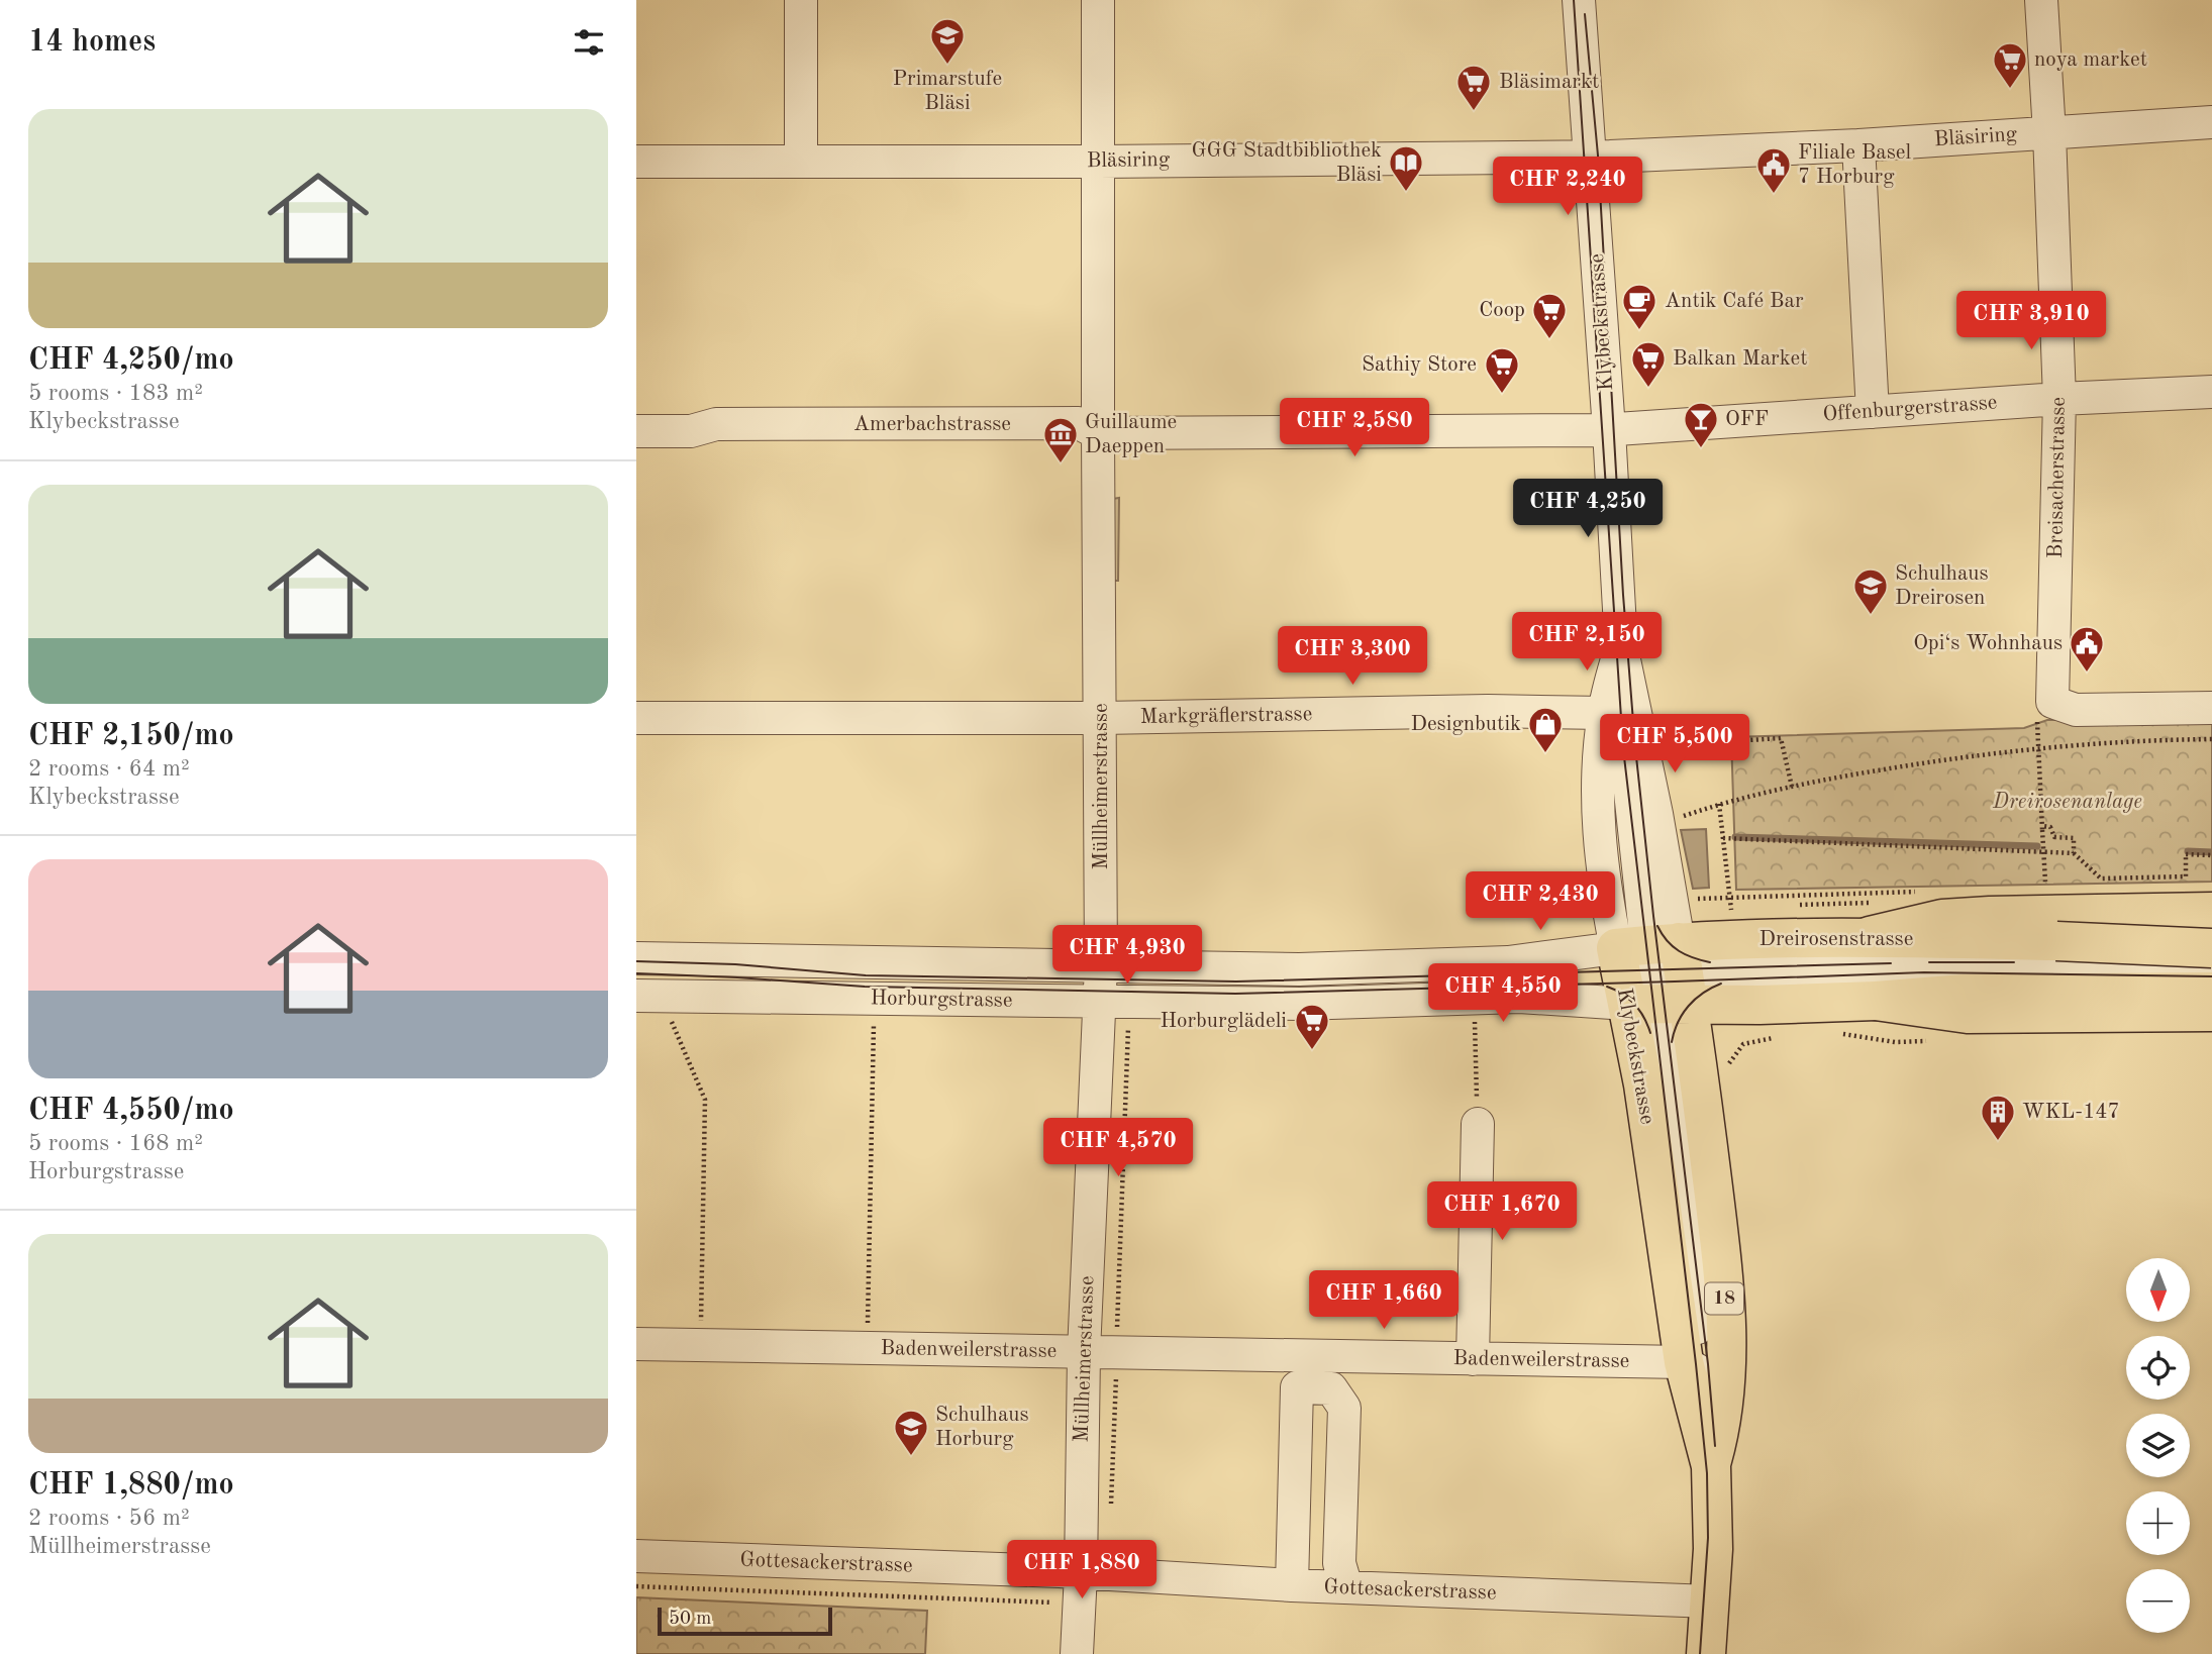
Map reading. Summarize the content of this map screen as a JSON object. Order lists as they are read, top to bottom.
{
  "streets": {
    "main road": ["Klybeckstrasse", "Dreirosenstrasse", "18"],
    "street": [
      "Bläsiring",
      "Offenburgerstrasse",
      "Amerbachstrasse",
      "Breisacherstrasse",
      "Markgräflerstrasse",
      "Müllheimerstrasse",
      "Horburgstrasse",
      "Badenweilerstrasse",
      "Gottesackerstrasse"
    ]
  },
  "crossings": [
    ["Bläsiring", "Klybeckstrasse"],
    ["Bläsiring", "Breisacherstrasse"],
    ["Bläsiring", "Müllheimerstrasse"],
    ["Klybeckstrasse", "Offenburgerstrasse"],
    ["Klybeckstrasse", "Amerbachstrasse"],
    ["Klybeckstrasse", "Markgräflerstrasse"],
    ["Klybeckstrasse", "Dreirosenstrasse"],
    ["Klybeckstrasse", "Horburgstrasse"],
    ["Klybeckstrasse", "Badenweilerstrasse"],
    ["Klybeckstrasse", "Gottesackerstrasse"],
    ["Offenburgerstrasse", "Amerbachstrasse"],
    ["Offenburgerstrasse", "Breisacherstrasse"],
    ["Amerbachstrasse", "Müllheimerstrasse"],
    ["Markgräflerstrasse", "Müllheimerstrasse"],
    ["Müllheimerstrasse", "Horburgstrasse"],
    ["Müllheimerstrasse", "Badenweilerstrasse"],
    ["Müllheimerstrasse", "Gottesackerstrasse"],
    ["Dreirosenstrasse", "Horburgstrasse"]
  ],
  "parks": ["Dreirosenanlage"],
  "places": {
    "school or university": ["Primarstufe Bläsi", "Schulhaus Dreirosen", "Schulhaus Horburg"],
    "supermarket": [
      "noya market",
      "Bläsimarkt",
      "Coop",
      "Balkan Market",
      "Sathiy Store",
      "Horburglädeli"
    ],
    "library": ["GGG Stadtbibliothek Bläsi"],
    "public building": ["Filiale Basel 7 Horburg", "Opi‘s Wohnhaus"],
    "cafe": ["Antik Café Bar"],
    "bar": ["OFF"],
    "museum": ["Guillaume Daeppen"],
    "shop": ["Designbutik"],
    "building": ["WKL-147"]
  },
  "scale_bar": "50 m",
  "north": "bottom",
  "page": {
    "heading": "14 homes",
    "list": [
      {
        "name": "CHF 4,250/mo",
        "note": "5 rooms · 183 m² · Klybeckstrasse"
      },
      {
        "name": "CHF 2,150/mo",
        "note": "2 rooms · 64 m² · Klybeckstrasse"
      },
      {
        "name": "CHF 4,550/mo",
        "note": "5 rooms · 168 m² · Horburgstrasse"
      },
      {
        "name": "CHF 1,880/mo",
        "note": "2 rooms · 56 m² · Müllheimerstrasse"
      }
    ],
    "price": [
      "CHF 2,240",
      "CHF 3,910",
      "CHF 2,580",
      "CHF 4,250",
      "CHF 2,150",
      "CHF 3,300",
      "CHF 5,500",
      "CHF 2,430",
      "CHF 4,930",
      "CHF 4,550",
      "CHF 4,570",
      "CHF 1,670",
      "CHF 1,660",
      "CHF 1,880"
    ],
    "map_buttons": ["+", "−"],
    "scale": "50 m"
  }
}
